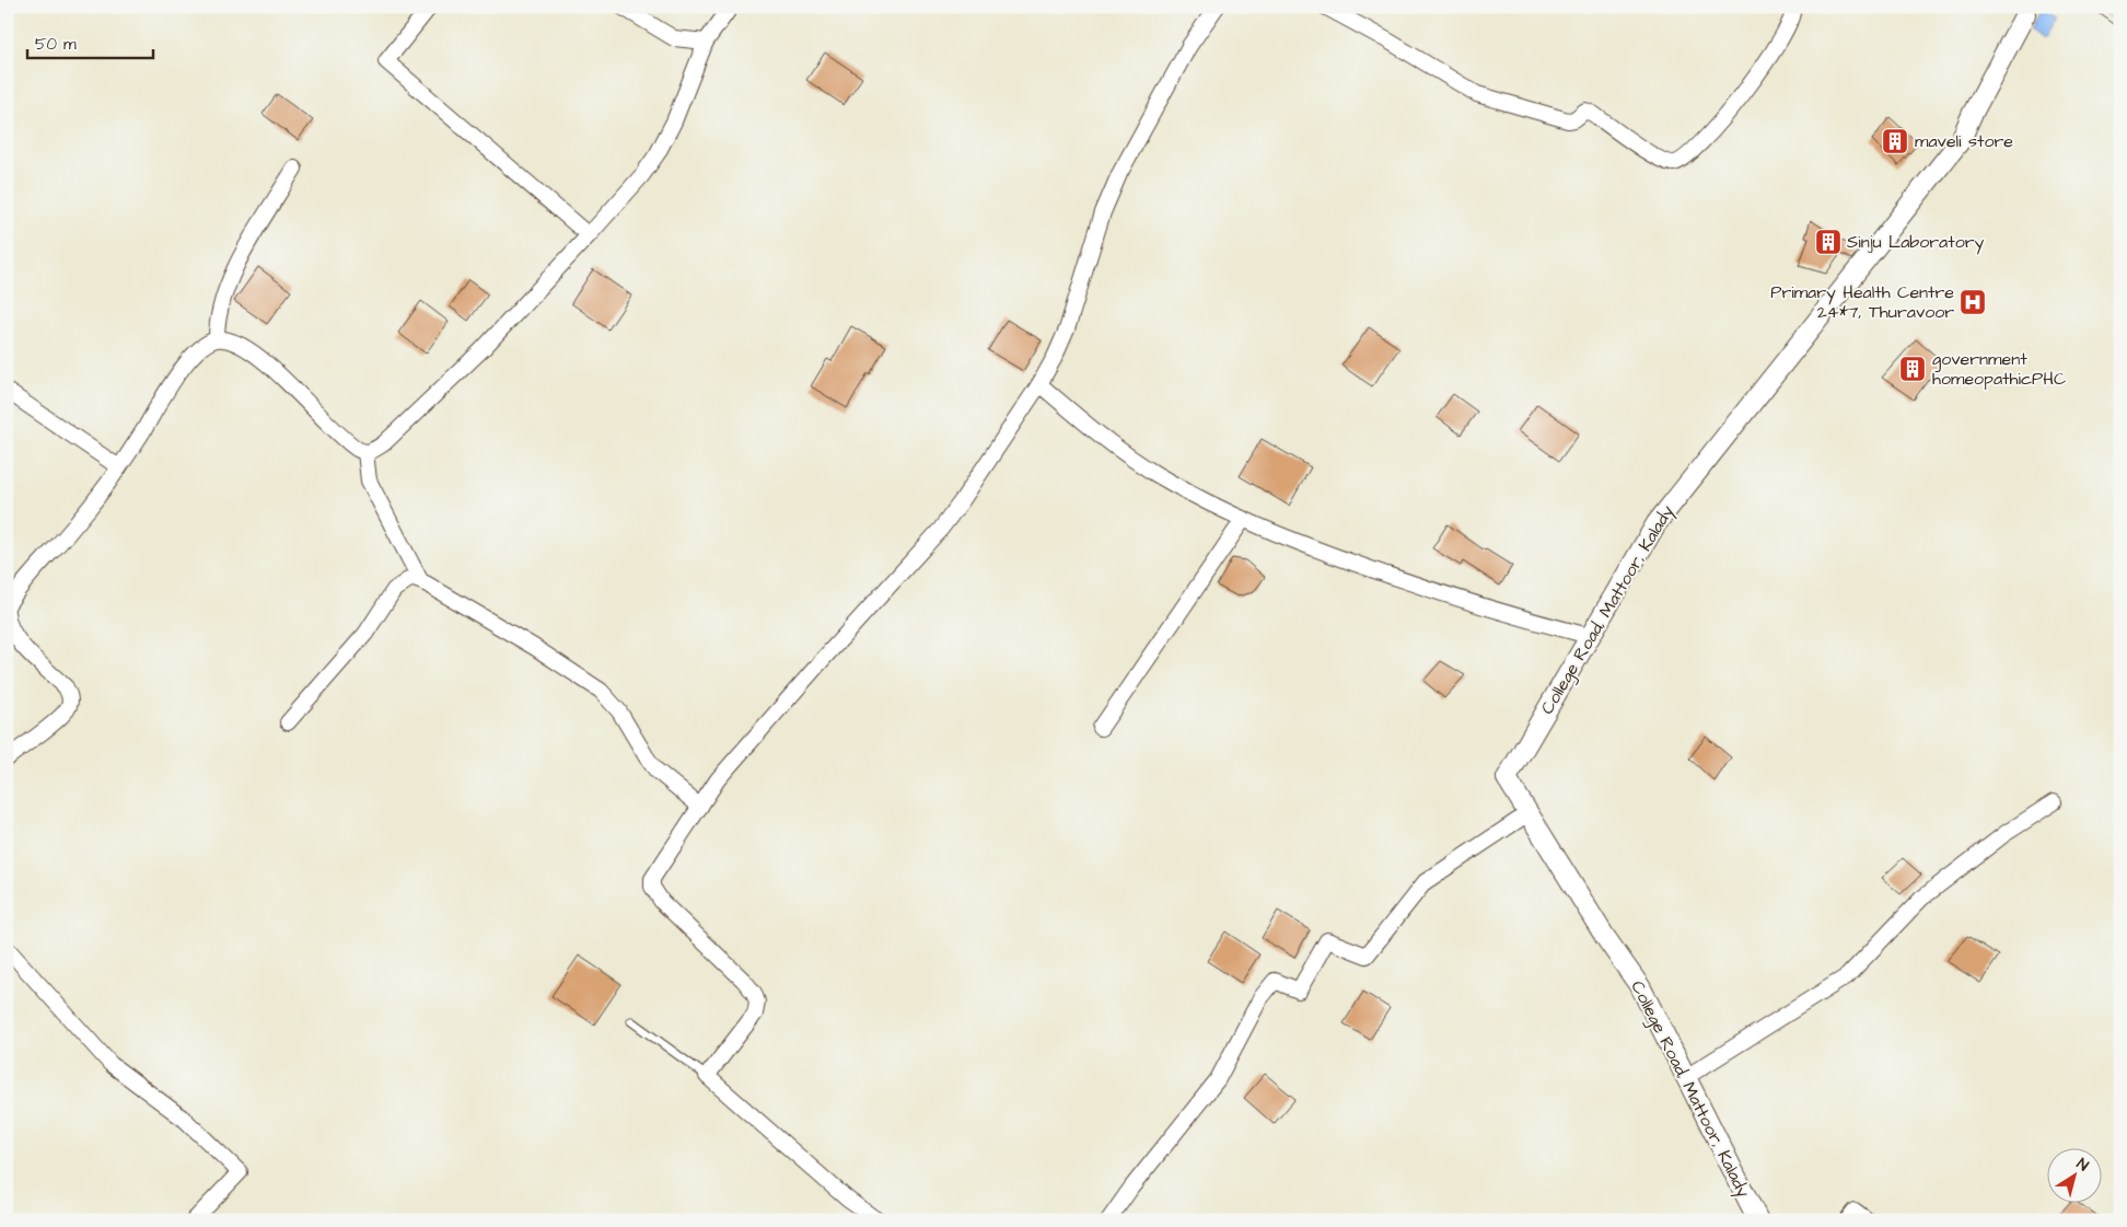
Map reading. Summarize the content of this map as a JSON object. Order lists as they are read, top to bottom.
{
  "streets": {
    "street": ["College Road, Mattoor, Kalady"]
  },
  "places": {
    "building": ["maveli store", "Sinju Laboratory", "government homeopathicPHC"],
    "hospital": ["Primary Health Centre 24*7, Thuravoor"]
  },
  "scale_bar": "50 m",
  "north": "top right"
}
